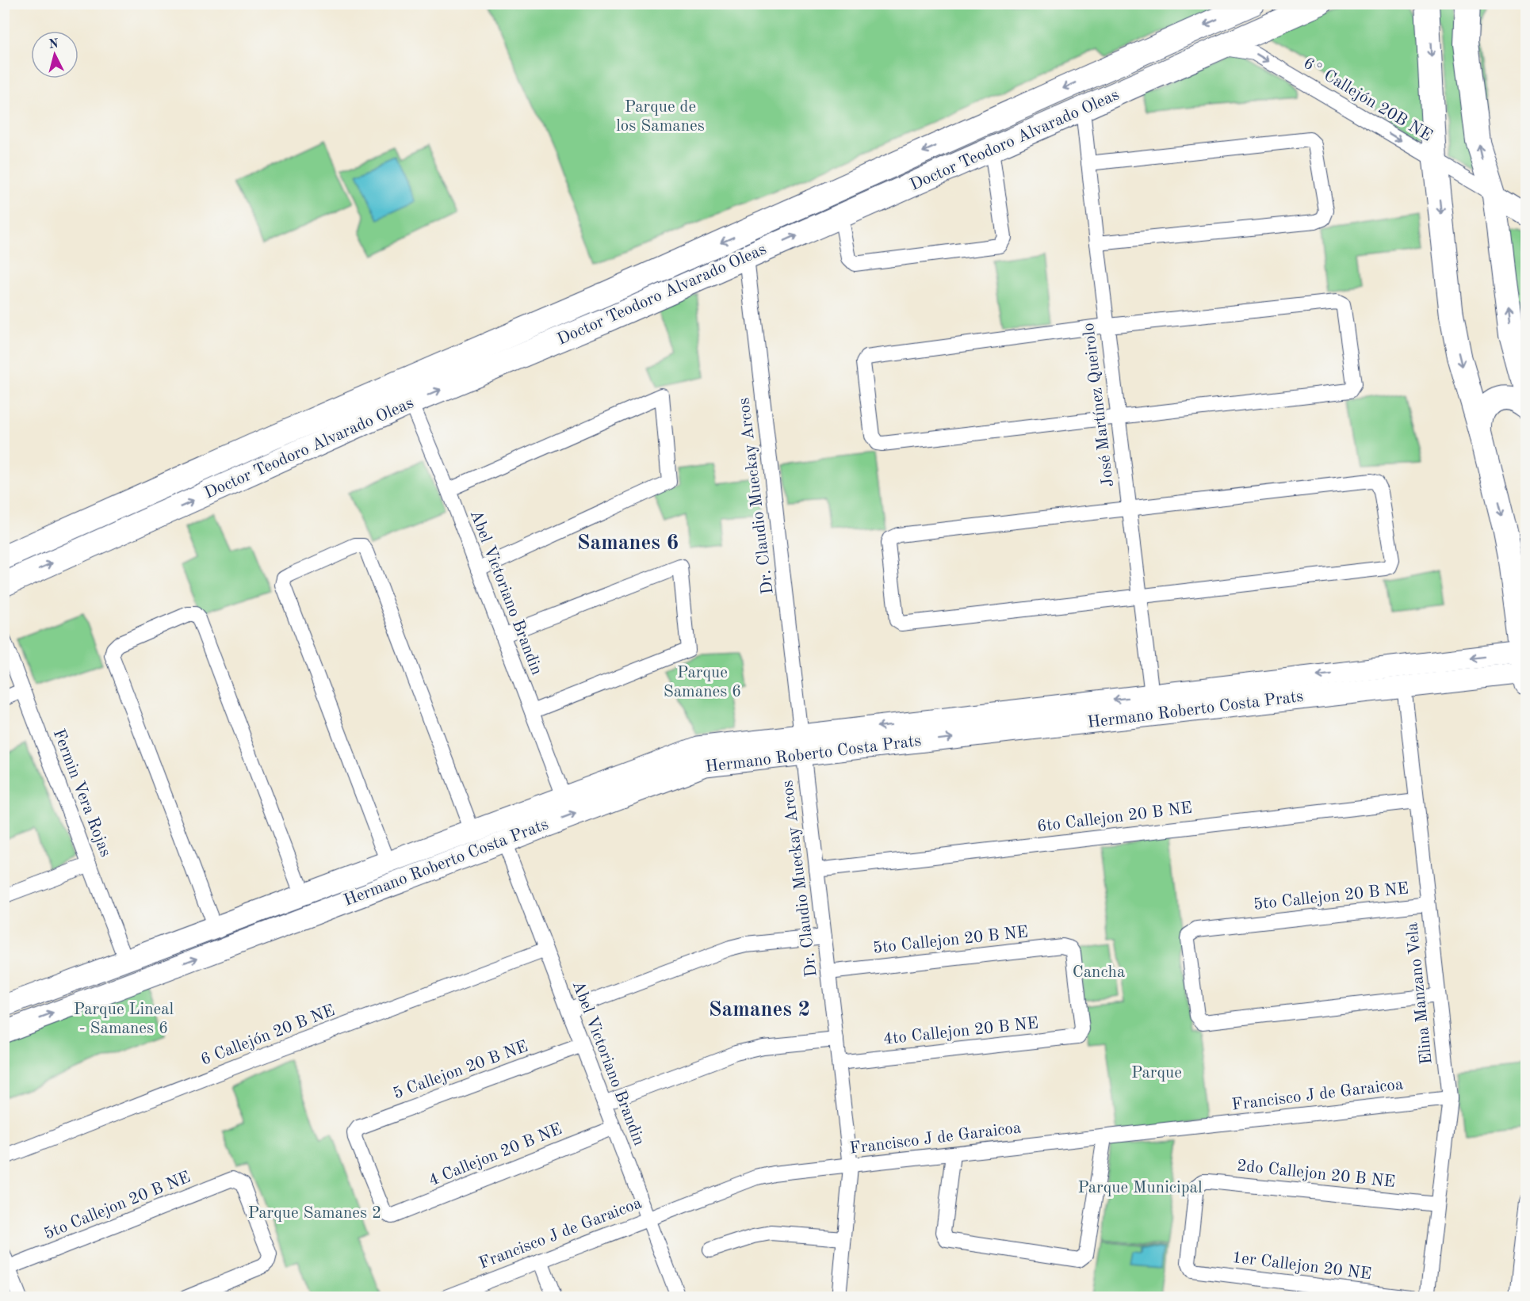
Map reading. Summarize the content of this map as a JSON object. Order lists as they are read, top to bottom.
{
  "streets": {
    "main road": ["Doctor Teodoro Alvarado Oleas"],
    "street": [
      "6° Callejón 20B NE",
      "José Martínez Queirolo",
      "Dr. Claudio Mueckay Arcos",
      "Abel Victoriano Brandin",
      "Hermano Roberto Costa Prats",
      "Fermin Vera Rojas",
      "6to Callejon 20 B NE",
      "5to Callejon 20 B NE",
      "Elina Manzano Vela",
      "4to Callejon 20 B NE",
      "6 Callejón 20 B NE",
      "5 Callejon 20 B NE",
      "Francisco J de Garaicoa",
      "4 Callejon 20 B NE",
      "2do Callejon 20 B NE",
      "1er Callejon 20 NE"
    ]
  },
  "crossings": [
    ["6° Callejón 20B NE", "Doctor Teodoro Alvarado Oleas"],
    ["Doctor Teodoro Alvarado Oleas", "José Martínez Queirolo"],
    ["Doctor Teodoro Alvarado Oleas", "Dr. Claudio Mueckay Arcos"],
    ["Doctor Teodoro Alvarado Oleas", "Abel Victoriano Brandin"],
    ["José Martínez Queirolo", "Hermano Roberto Costa Prats"],
    ["Dr. Claudio Mueckay Arcos", "Hermano Roberto Costa Prats"],
    ["Dr. Claudio Mueckay Arcos", "6to Callejon 20 B NE"],
    ["Dr. Claudio Mueckay Arcos", "5to Callejon 20 B NE"],
    ["Dr. Claudio Mueckay Arcos", "4to Callejon 20 B NE"],
    ["Dr. Claudio Mueckay Arcos", "Francisco J de Garaicoa"],
    ["Abel Victoriano Brandin", "Hermano Roberto Costa Prats"],
    ["Abel Victoriano Brandin", "6 Callejón 20 B NE"],
    ["Abel Victoriano Brandin", "5 Callejon 20 B NE"],
    ["Abel Victoriano Brandin", "Francisco J de Garaicoa"],
    ["Abel Victoriano Brandin", "4 Callejon 20 B NE"],
    ["Hermano Roberto Costa Prats", "Fermin Vera Rojas"],
    ["Hermano Roberto Costa Prats", "Elina Manzano Vela"],
    ["6to Callejon 20 B NE", "Elina Manzano Vela"],
    ["5to Callejon 20 B NE", "Elina Manzano Vela"],
    ["5to Callejon 20 B NE", "4to Callejon 20 B NE"],
    ["Elina Manzano Vela", "Francisco J de Garaicoa"],
    ["Elina Manzano Vela", "2do Callejon 20 B NE"],
    ["5 Callejon 20 B NE", "4 Callejon 20 B NE"],
    ["2do Callejon 20 B NE", "1er Callejon 20 NE"]
  ],
  "one_way": ["6° Callejón 20B NE"],
  "districts": ["Samanes 6", "Samanes 2"],
  "parks": [
    "Parque de los Samanes",
    "Parque Samanes 6",
    "Cancha",
    "Parque Lineal - Samanes 6",
    "Parque",
    "Parque Municipal",
    "Parque Samanes 2"
  ],
  "north": "top"
}
